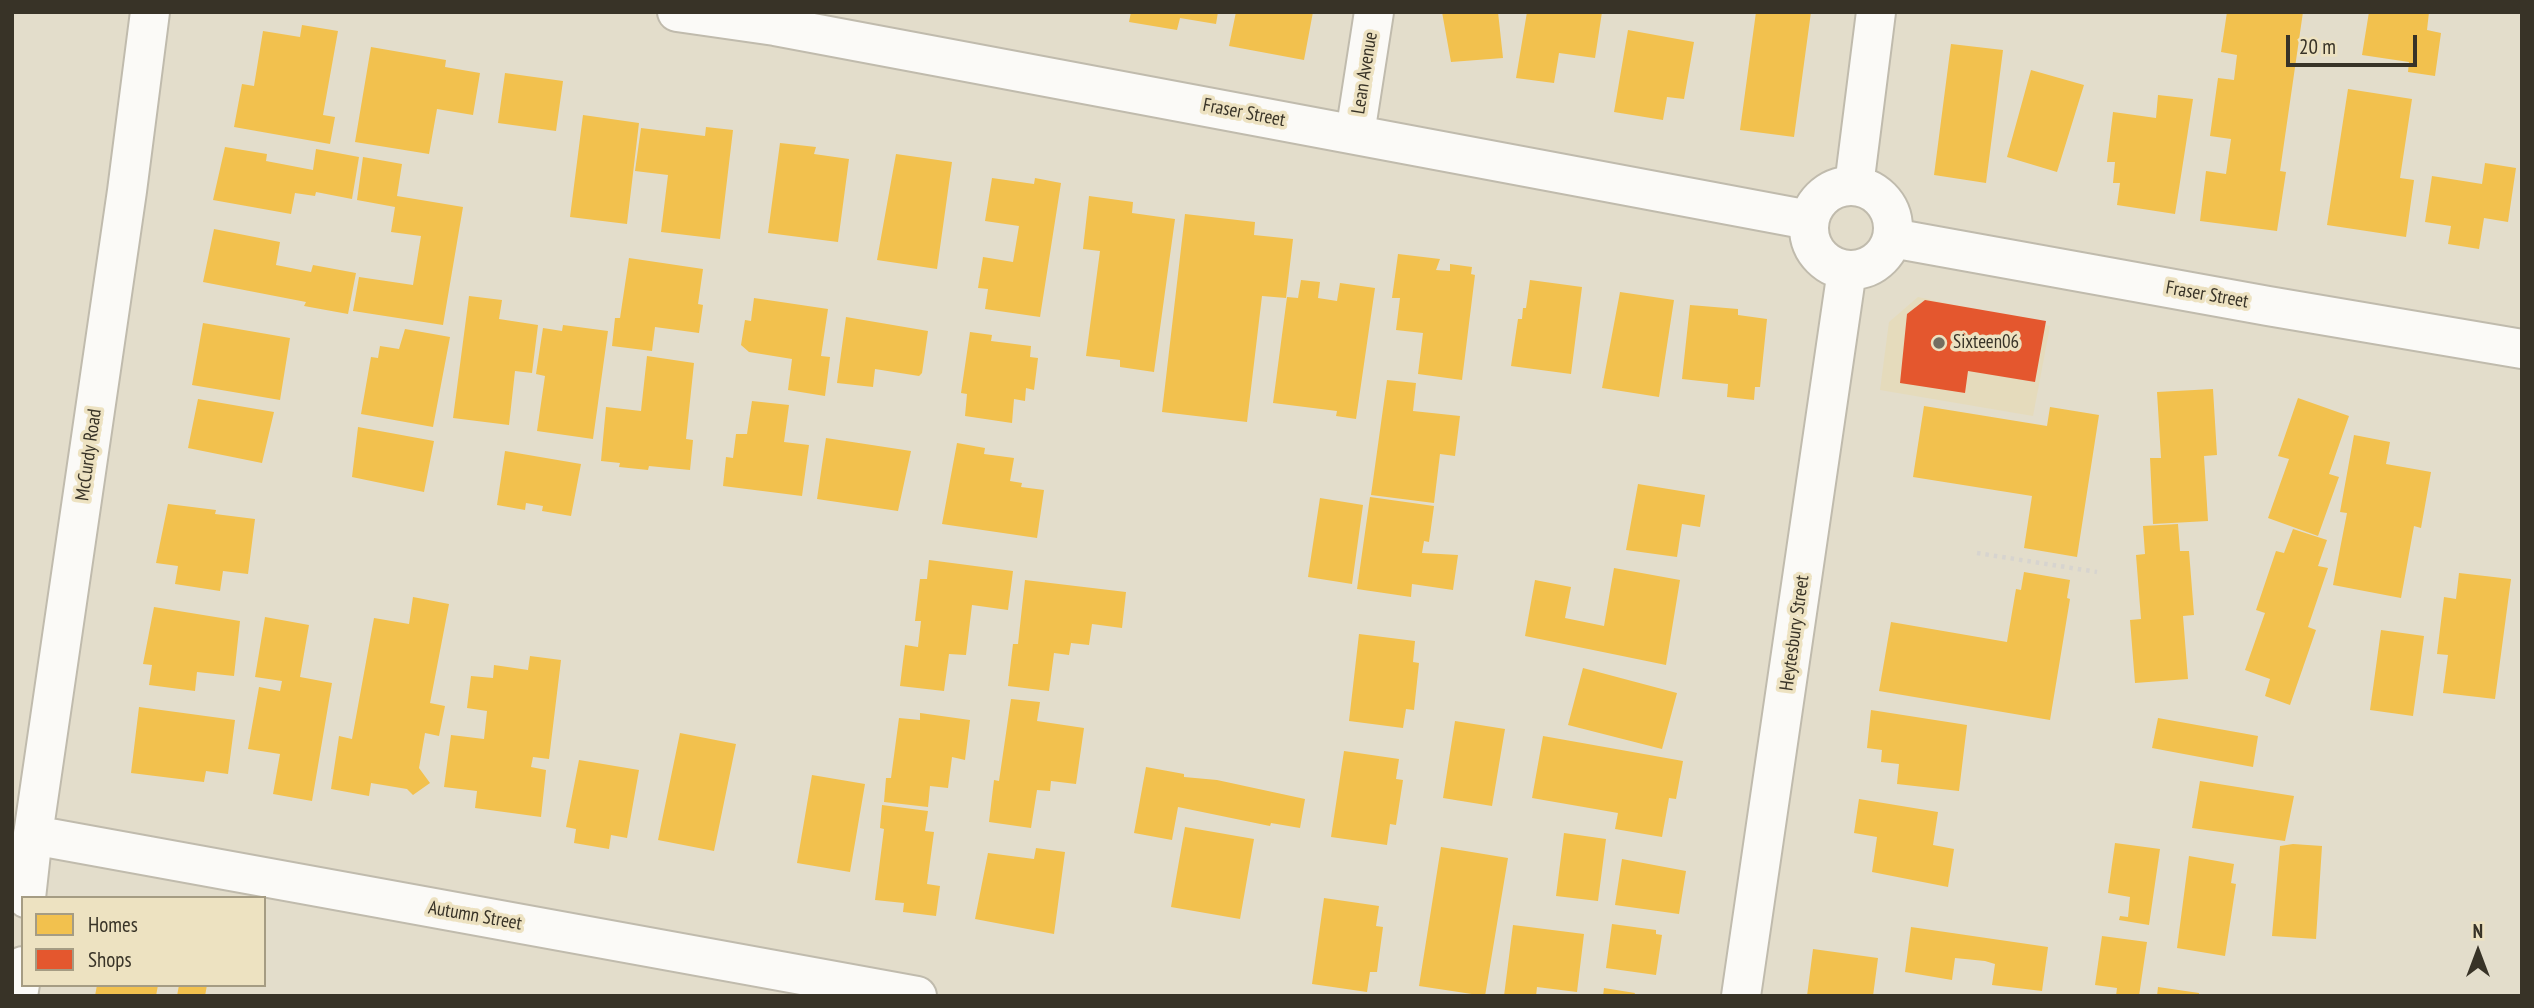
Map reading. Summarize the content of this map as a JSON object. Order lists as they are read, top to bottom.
{
  "streets": {
    "street": [
      "Lean Avenue",
      "Fraser Street",
      "McCurdy Road",
      "Heytesbury Street",
      "Autumn Street"
    ]
  },
  "crossings": [
    ["Lean Avenue", "Fraser Street"],
    ["Fraser Street", "Heytesbury Street"],
    ["McCurdy Road", "Autumn Street"]
  ],
  "places": ["Sixteen06"],
  "legend": ["Homes", "Shops"],
  "scale_bar": "20 m",
  "north": "top"
}
